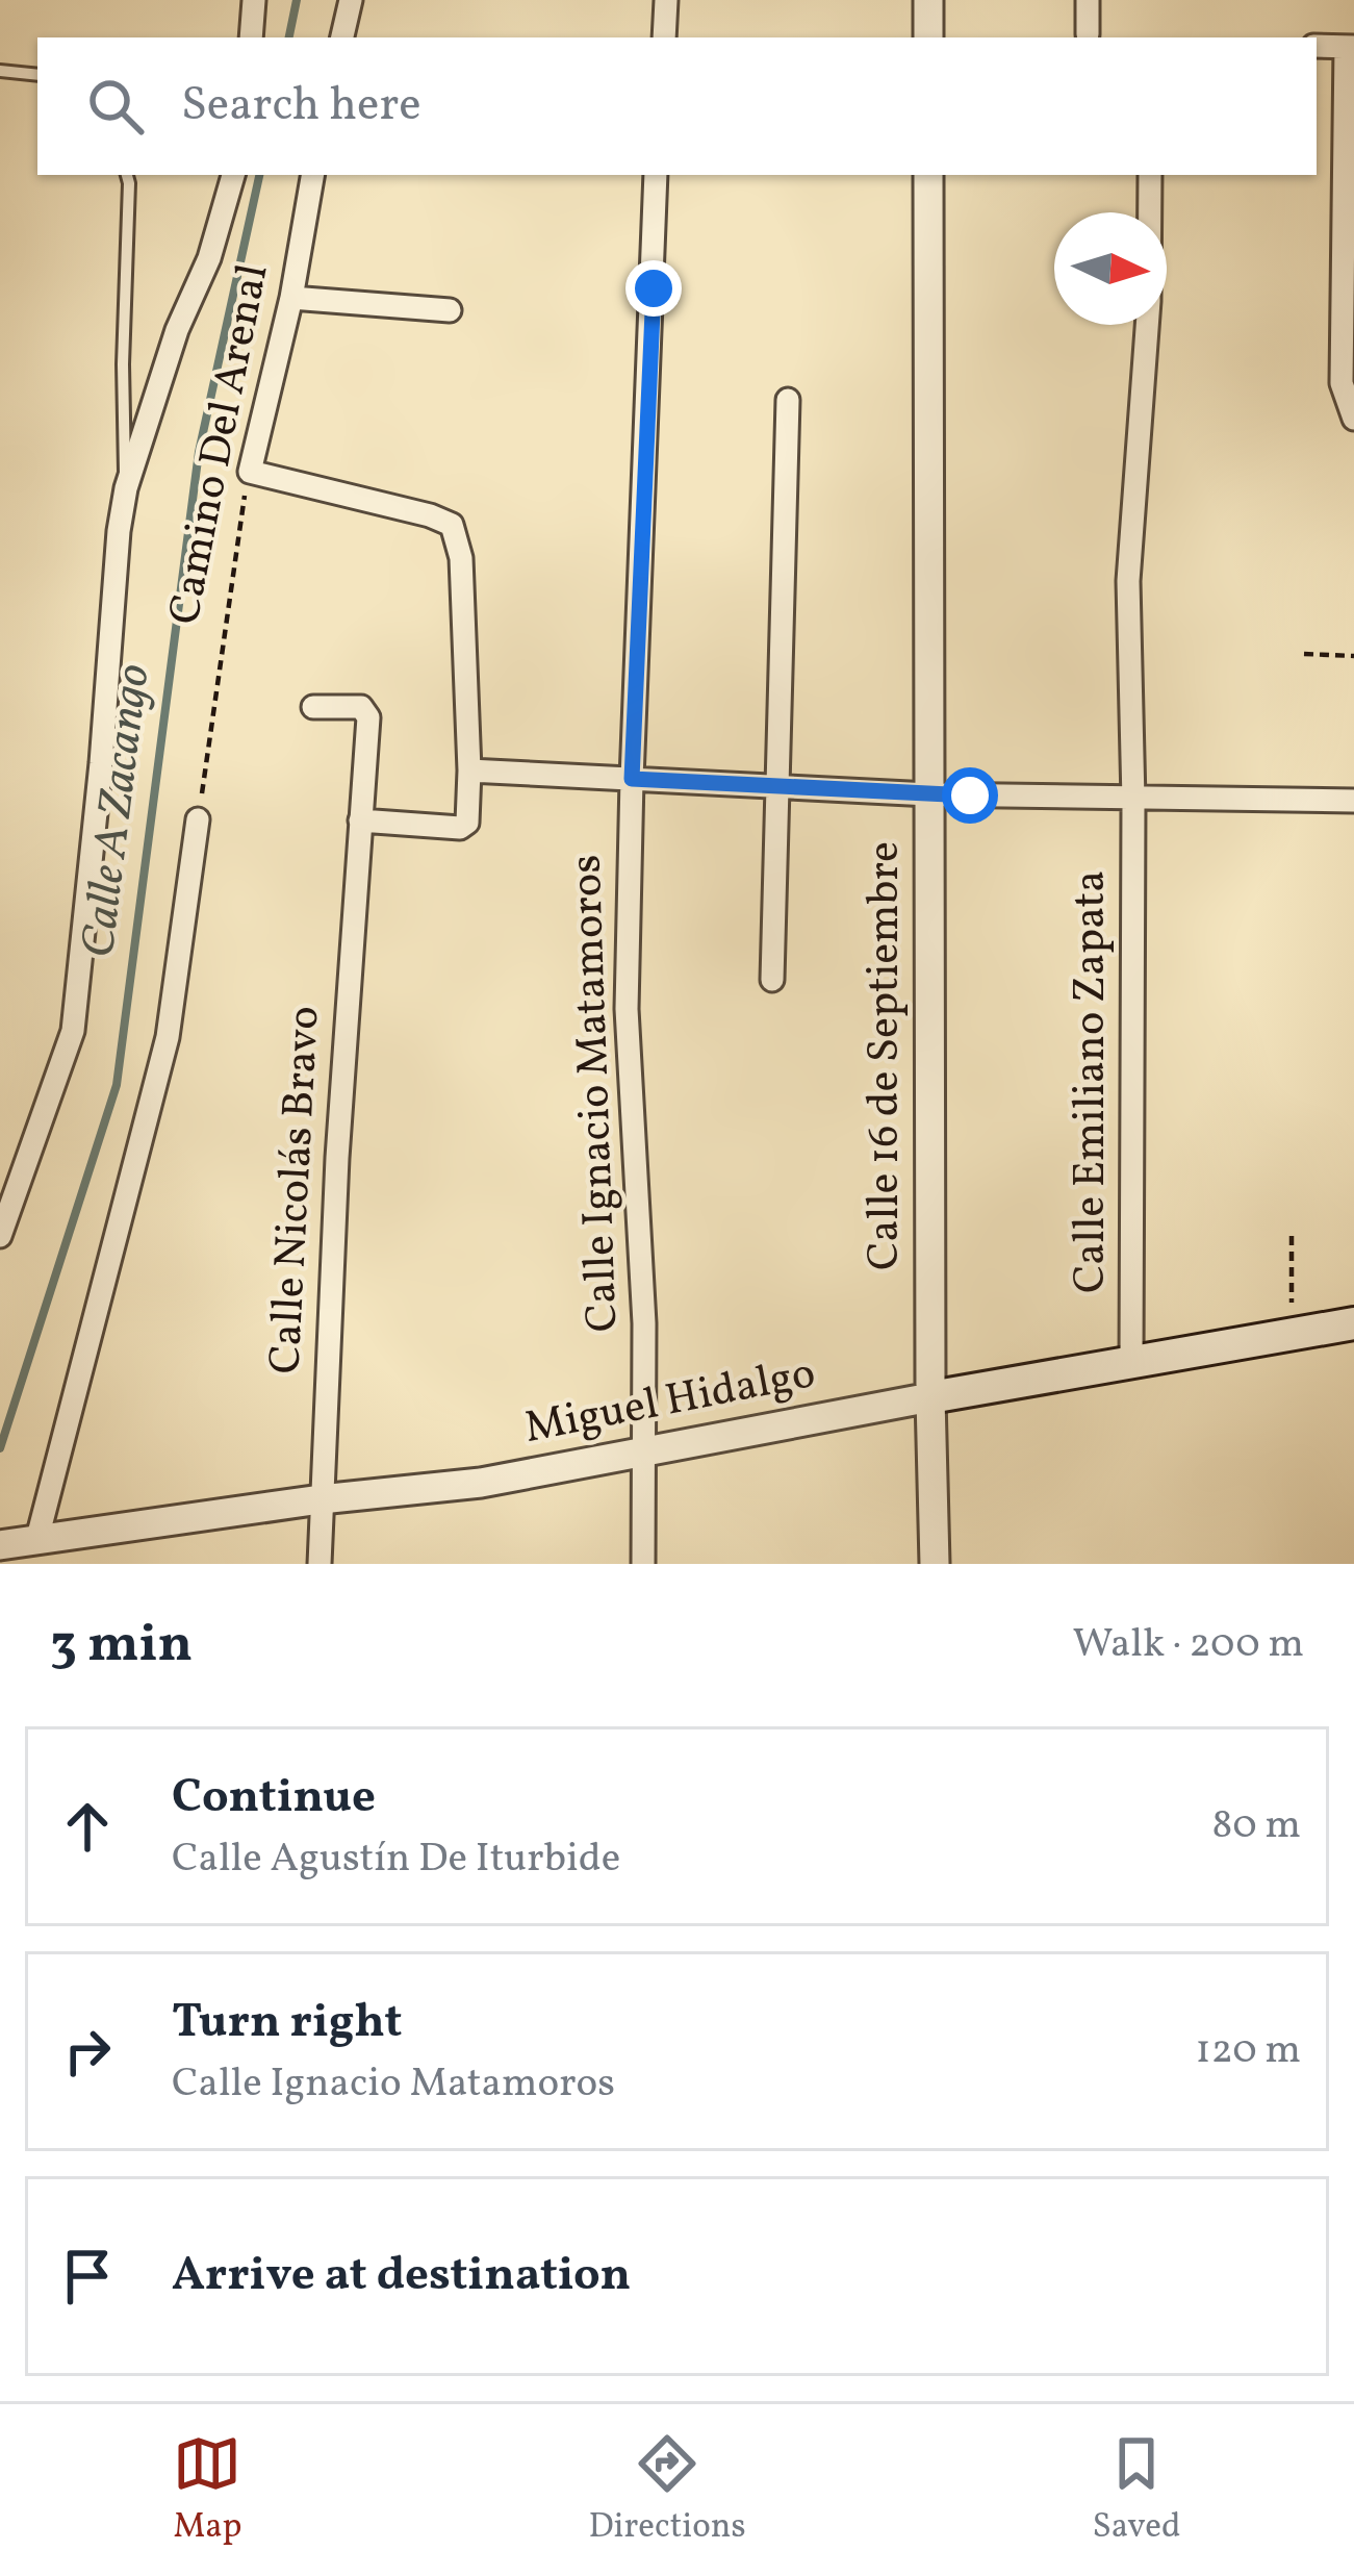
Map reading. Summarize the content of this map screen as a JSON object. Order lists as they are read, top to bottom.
{
  "streets": {
    "main road": ["Miguel Hidalgo"],
    "street": [
      "Camino Del Arenal",
      "Calle 16 de Septiembre",
      "Calle Emiliano Zapata",
      "Calle Ignacio Matamoros",
      "Calle Nicolás Bravo"
    ]
  },
  "crossings": [
    ["Calle 16 de Septiembre", "Miguel Hidalgo"],
    ["Calle Emiliano Zapata", "Miguel Hidalgo"],
    ["Calle Ignacio Matamoros", "Miguel Hidalgo"],
    ["Calle Nicolás Bravo", "Miguel Hidalgo"]
  ],
  "water": ["Calle A Zacango"],
  "north": "right",
  "page": {
    "search": "Search here",
    "heading": ["3 min", "Walk · 200 m"],
    "list": [
      ["Continue", "Calle Agustín De Iturbide", "80 m"],
      ["Turn right", "Calle Ignacio Matamoros", "120 m"],
      "Arrive at destination"
    ],
    "nav": ["Map", "Directions", "Saved"]
  }
}
